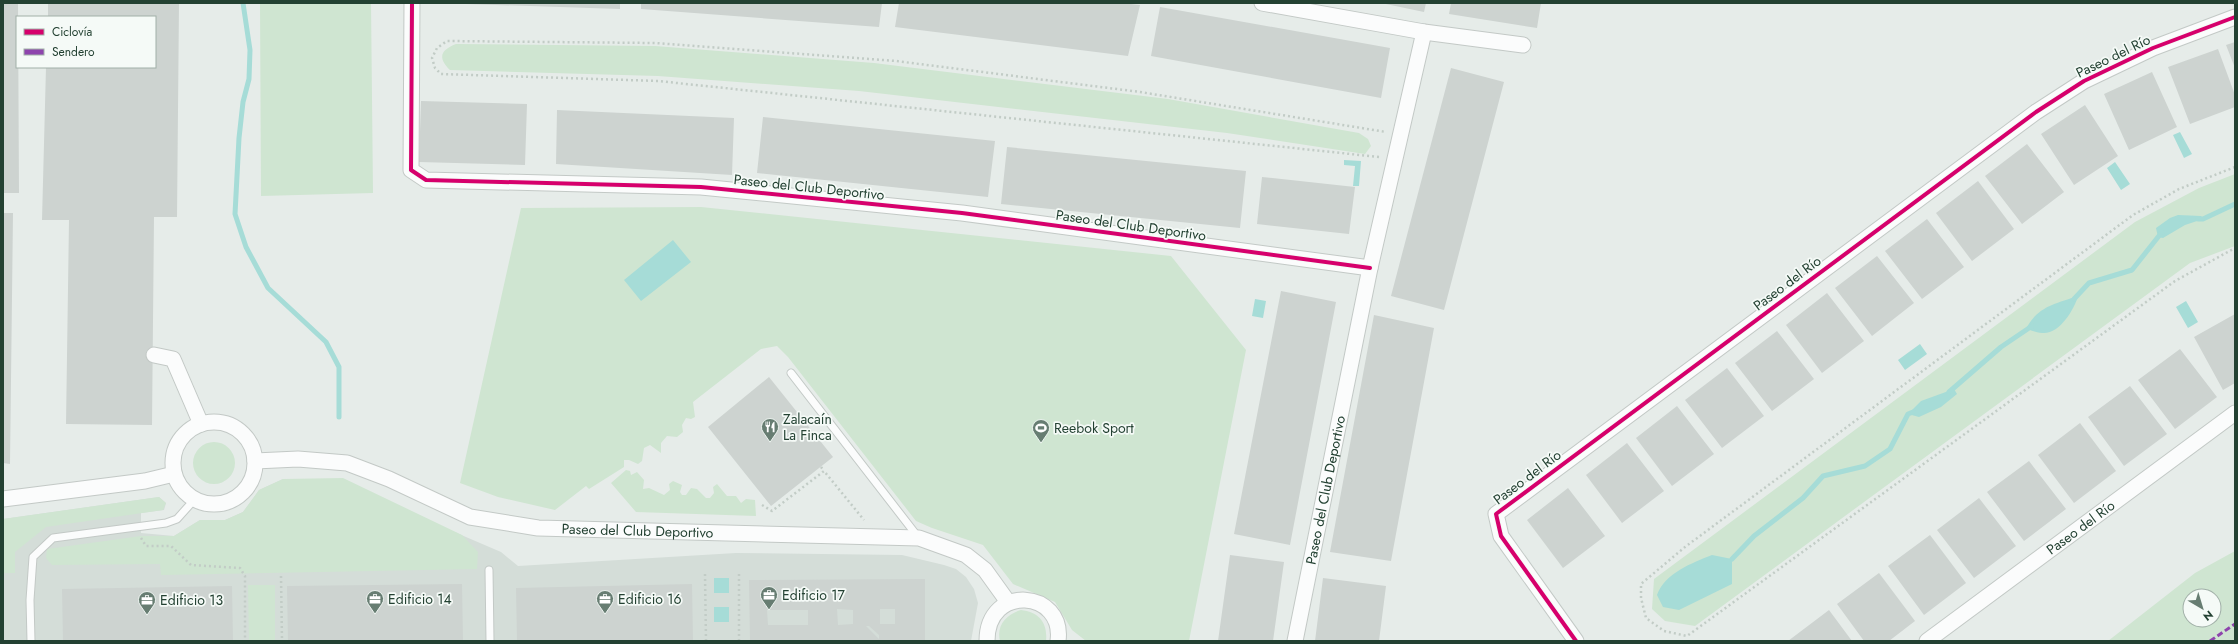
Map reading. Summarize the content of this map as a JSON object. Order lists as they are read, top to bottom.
{
  "streets": {
    "street": ["Paseo del Río", "Paseo del Club Deportivo"]
  },
  "places": {
    "restaurant": ["Zalacaín La Finca"],
    "sports": ["Reebok Sport"],
    "office": [
      "Edificio 17",
      "Edificio 14",
      "Edificio 16",
      "Edificio 13"
    ]
  },
  "legend": ["Ciclovía", "Sendero"],
  "north": "bottom right"
}
